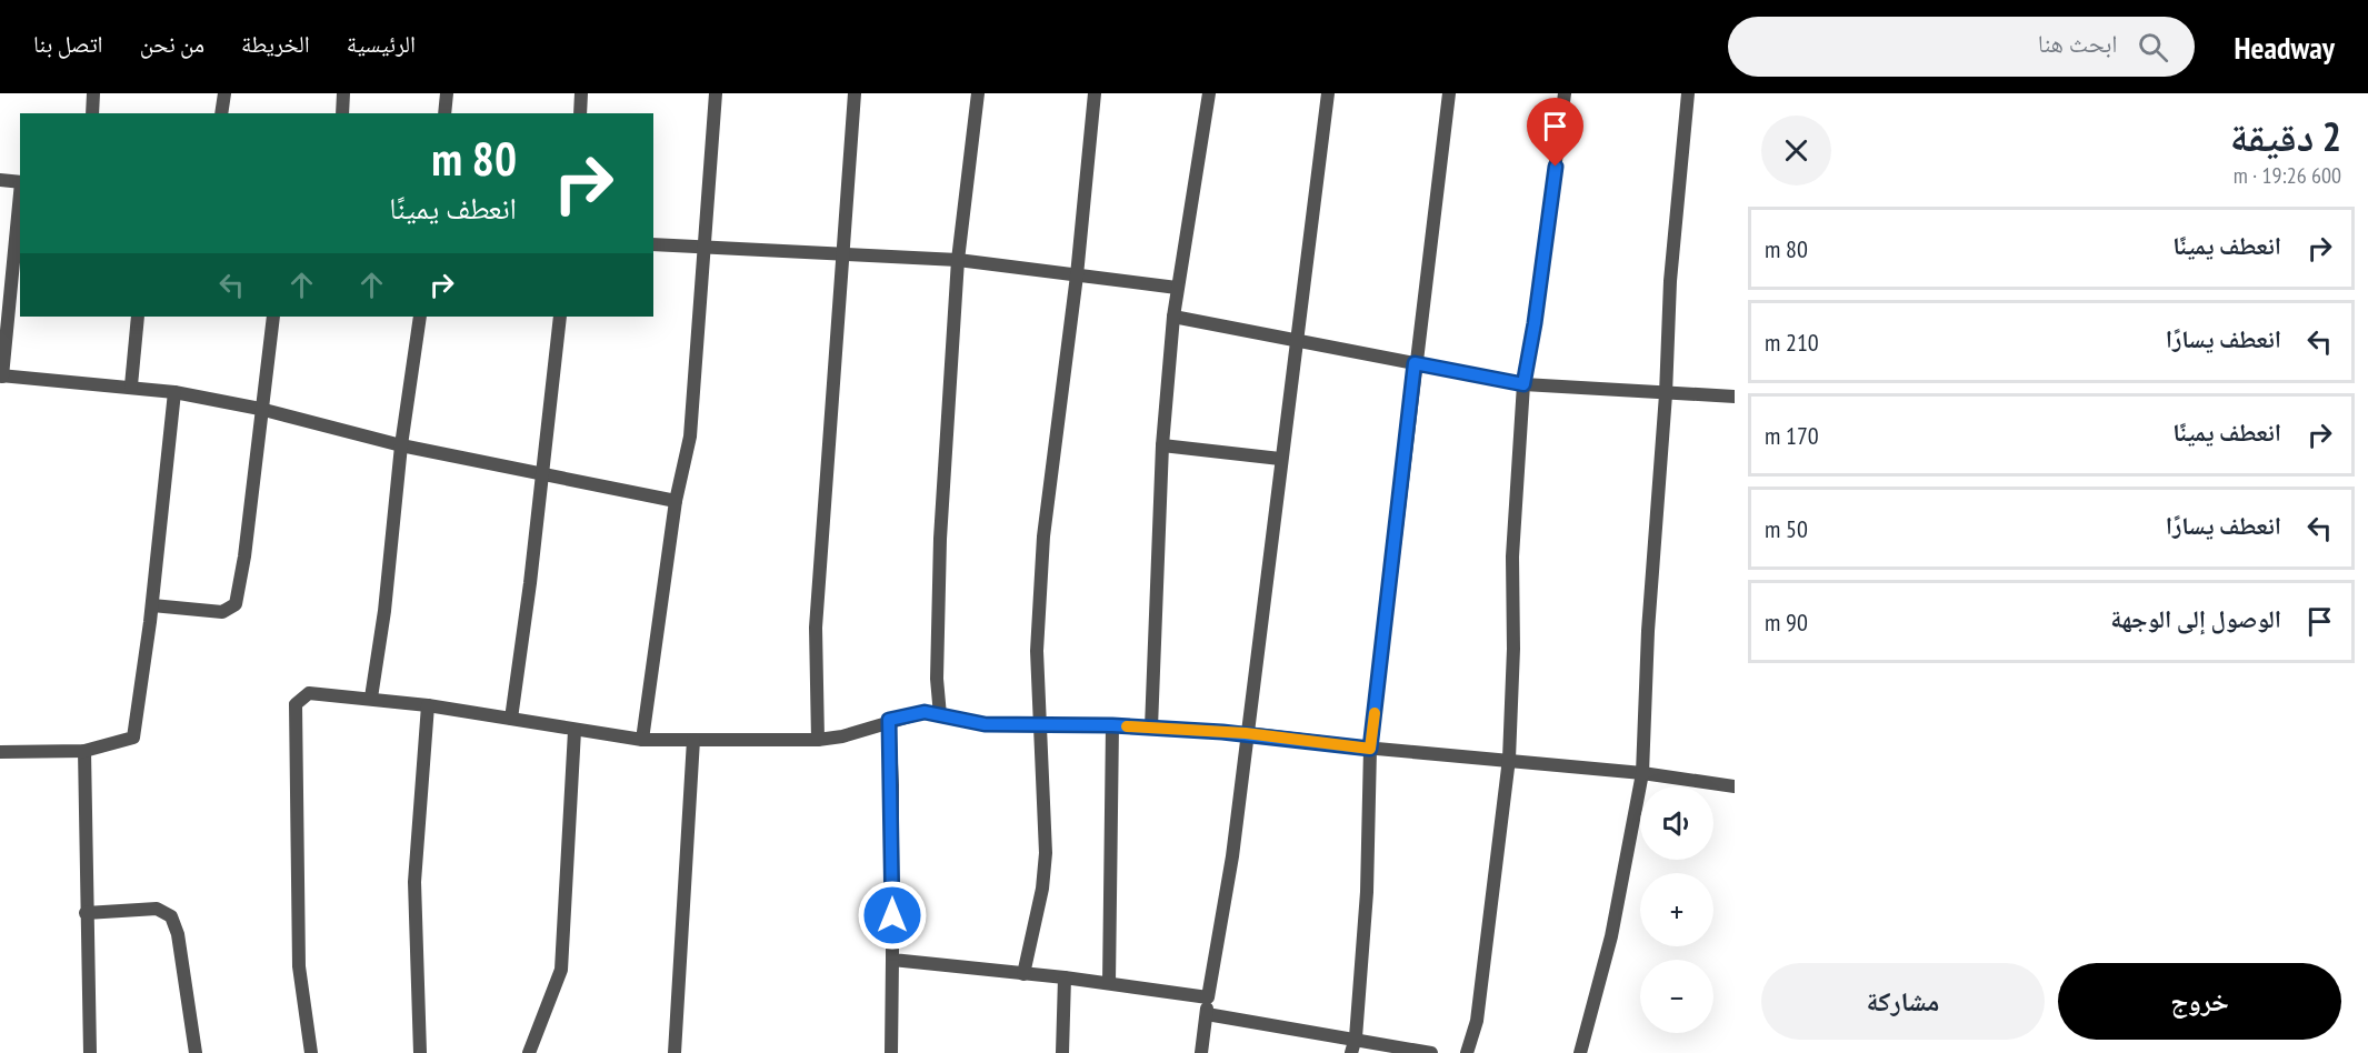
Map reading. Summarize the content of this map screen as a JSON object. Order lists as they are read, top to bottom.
{
  "page": {
    "header": "Headway",
    "search": "ابحث هنا",
    "nav": [
      "الرئيسية",
      "الخريطة",
      "من نحن",
      "اتصل بنا"
    ],
    "heading": ["2 دقيقة", "600 m · 19:26"],
    "turn": ["80 m", "انعطف يمينًا"],
    "list": [
      {
        "name": "انعطف يمينًا",
        "value": "80 m"
      },
      {
        "name": "انعطف يسارًا",
        "value": "210 m"
      },
      {
        "name": "انعطف يمينًا",
        "value": "170 m"
      },
      {
        "name": "انعطف يسارًا",
        "value": "50 m"
      },
      {
        "name": "الوصول إلى الوجهة",
        "value": "90 m"
      }
    ],
    "map_buttons": ["+", "−"],
    "buttons": ["خروج", "مشاركة"]
  }
}
